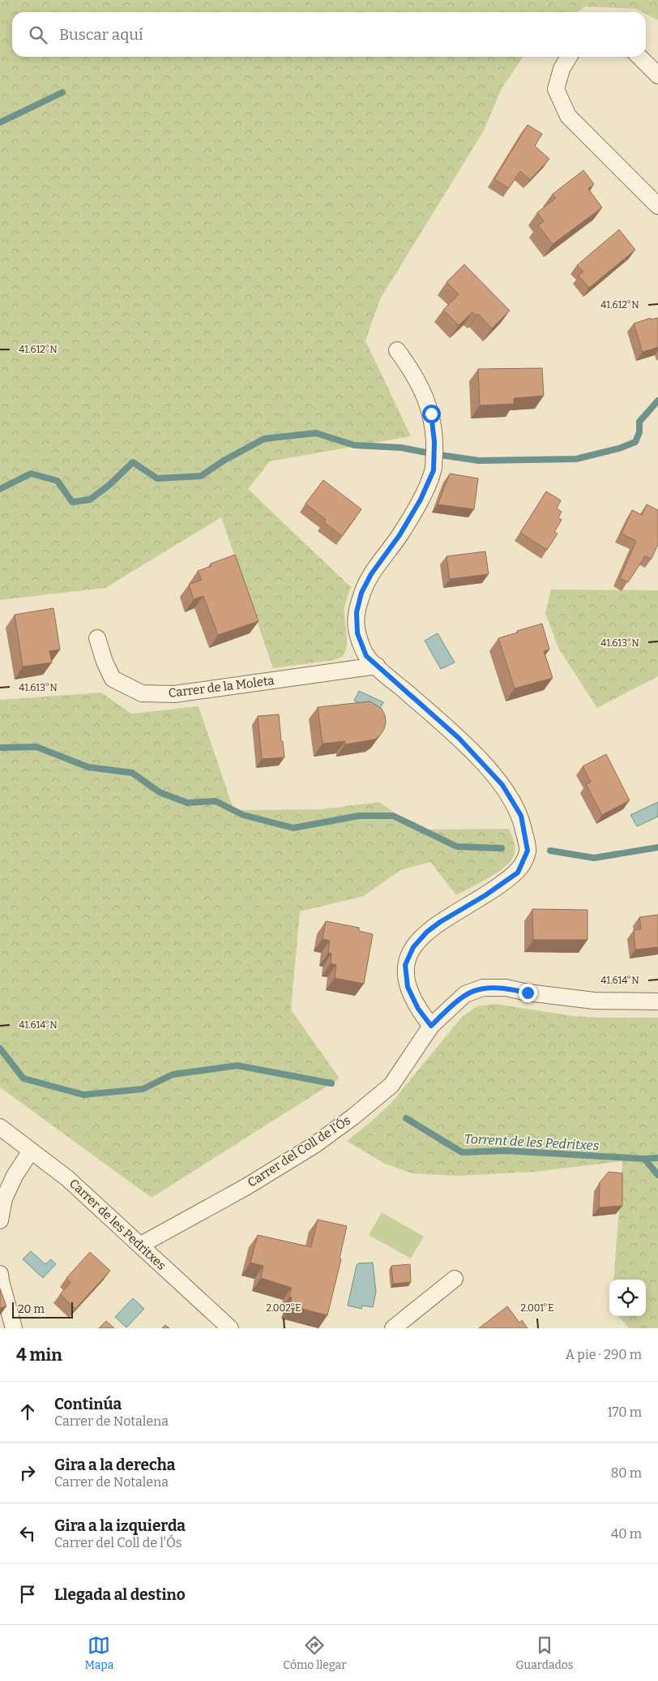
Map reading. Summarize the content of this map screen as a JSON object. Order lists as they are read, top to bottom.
{
  "streets": {
    "street": ["Carrer de la Moleta", "Carrer del Coll de l'Ós", "Carrer de les Pedritxes"]
  },
  "crossings": [
    ["Carrer del Coll de l'Ós", "Carrer de les Pedritxes"]
  ],
  "water": ["Torrent de les Pedritxes"],
  "scale_bar": "20 m",
  "page": {
    "search": "Buscar aquí",
    "scale": "20 m",
    "heading": ["4 min", "A pie · 290 m"],
    "list": [
      ["Continúa", "Carrer de Notalena", "170 m"],
      ["Gira a la derecha", "Carrer de Notalena", "80 m"],
      ["Gira a la izquierda", "Carrer del Coll de l'Ós", "40 m"],
      "Llegada al destino"
    ],
    "nav": ["Mapa", "Cómo llegar", "Guardados"]
  },
  "coordinates": [
    "41.612°N",
    "41.613°N",
    "41.614°N",
    "2.002°E",
    "2.001°E"
  ]
}
